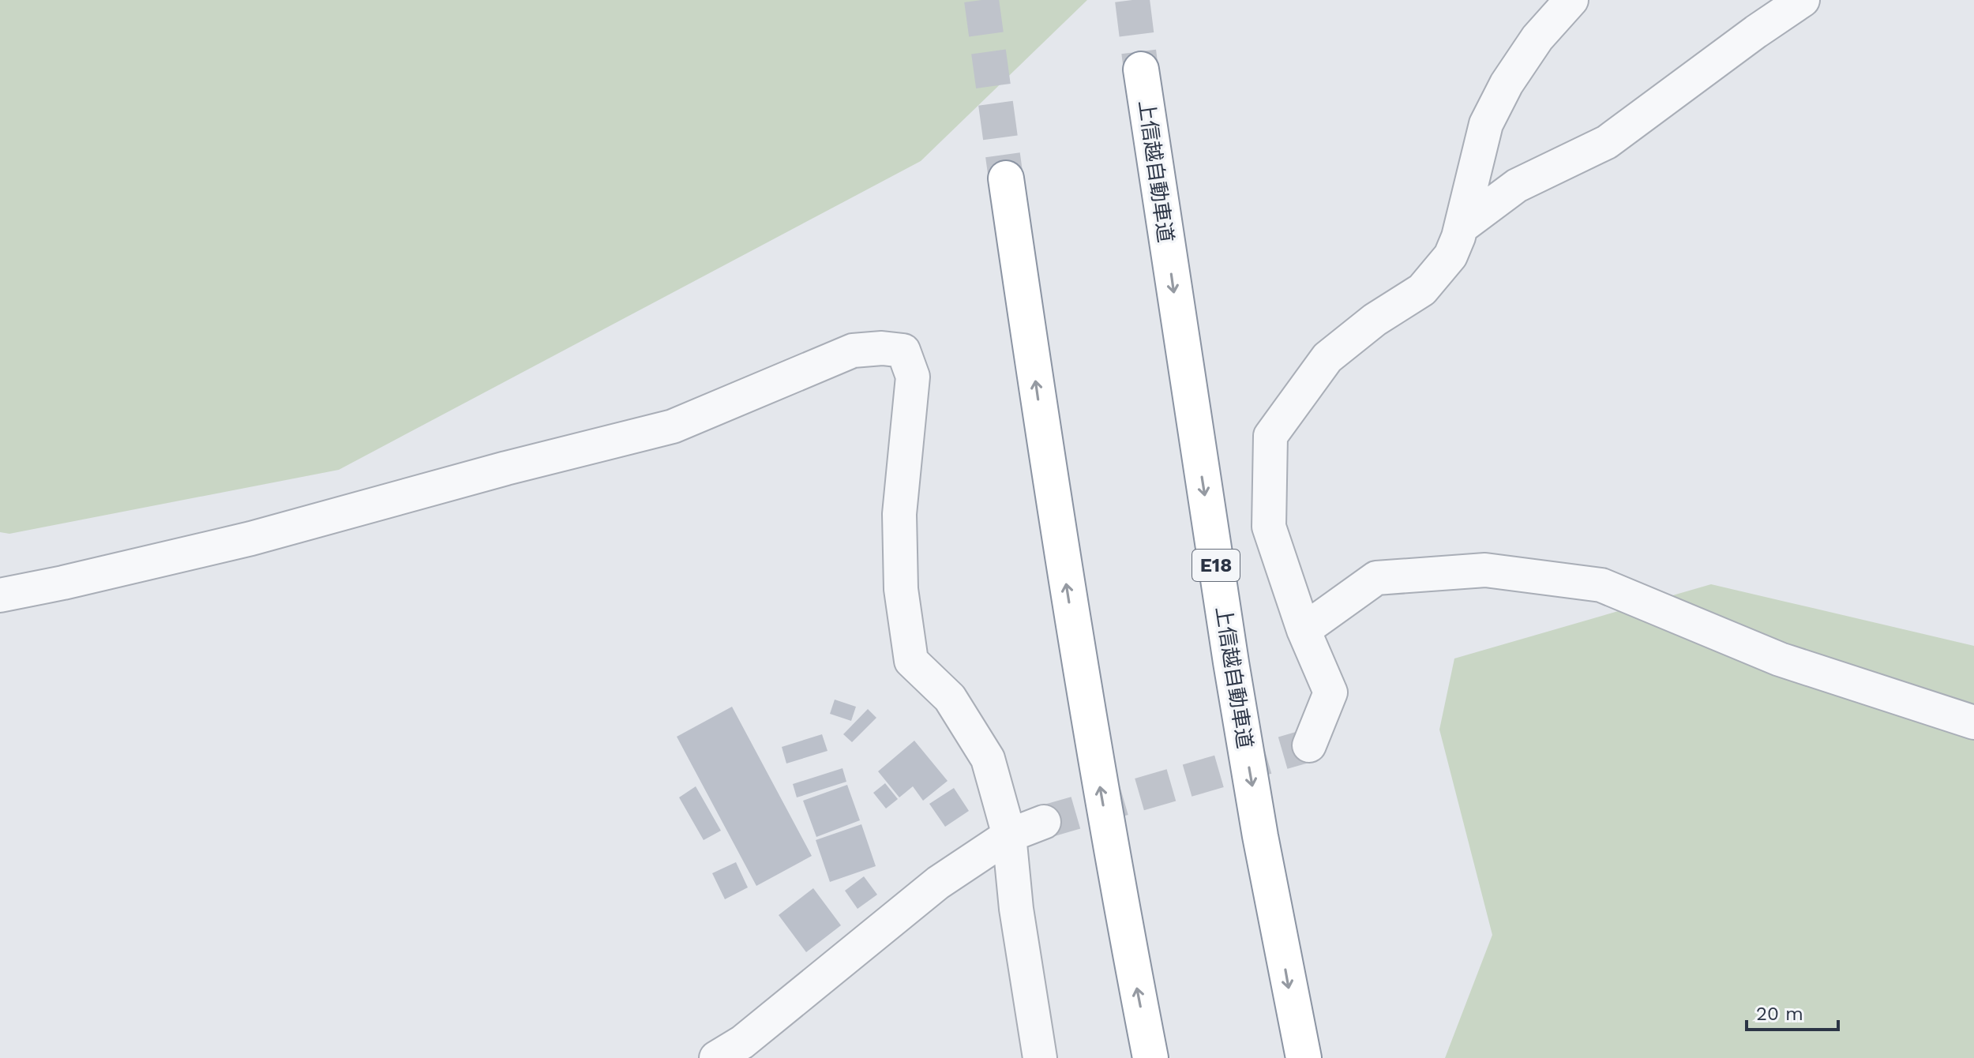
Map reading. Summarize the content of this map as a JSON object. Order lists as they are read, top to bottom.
{
  "streets": {
    "highway": ["上信越自動車道", "E18"]
  },
  "scale_bar": "20 m"
}
